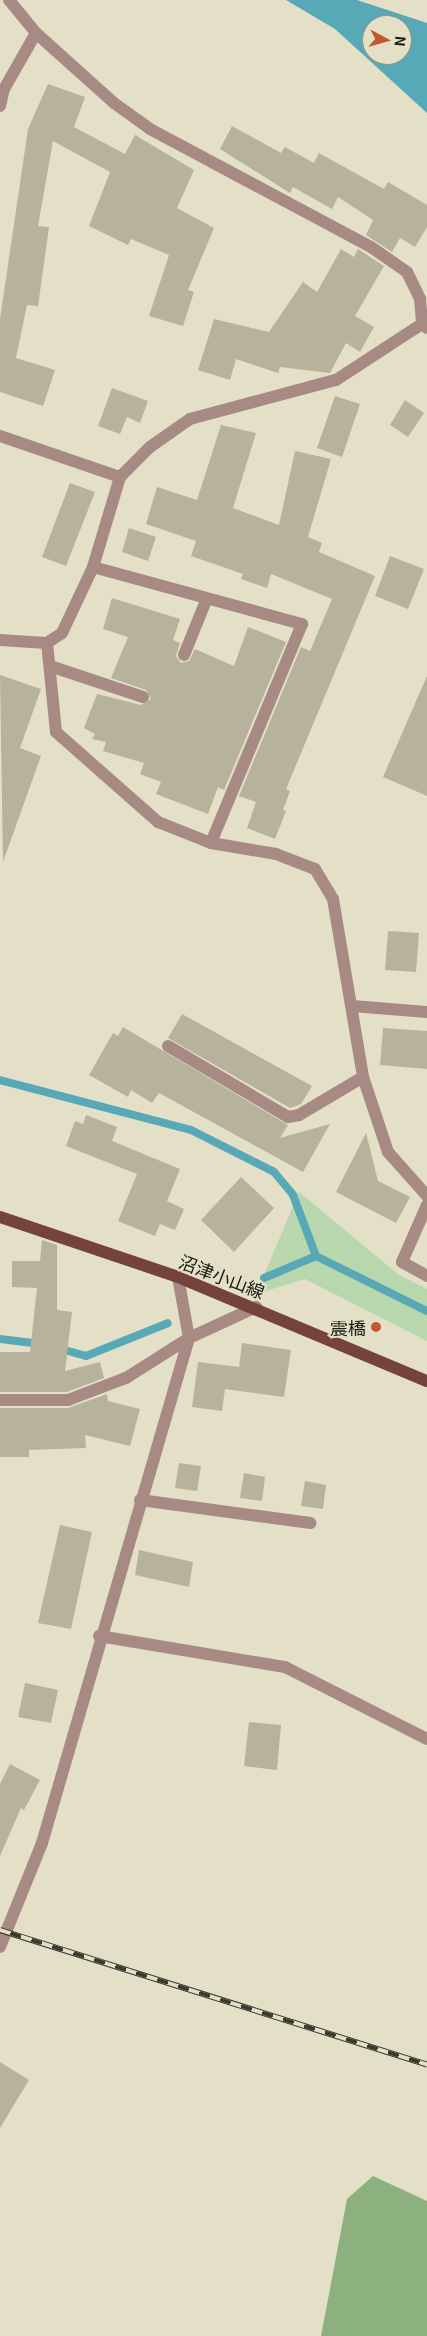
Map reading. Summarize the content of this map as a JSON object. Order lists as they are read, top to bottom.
{
  "streets": {
    "main road": ["沼津小山線"]
  },
  "places": ["震橋"],
  "north": "right"
}
